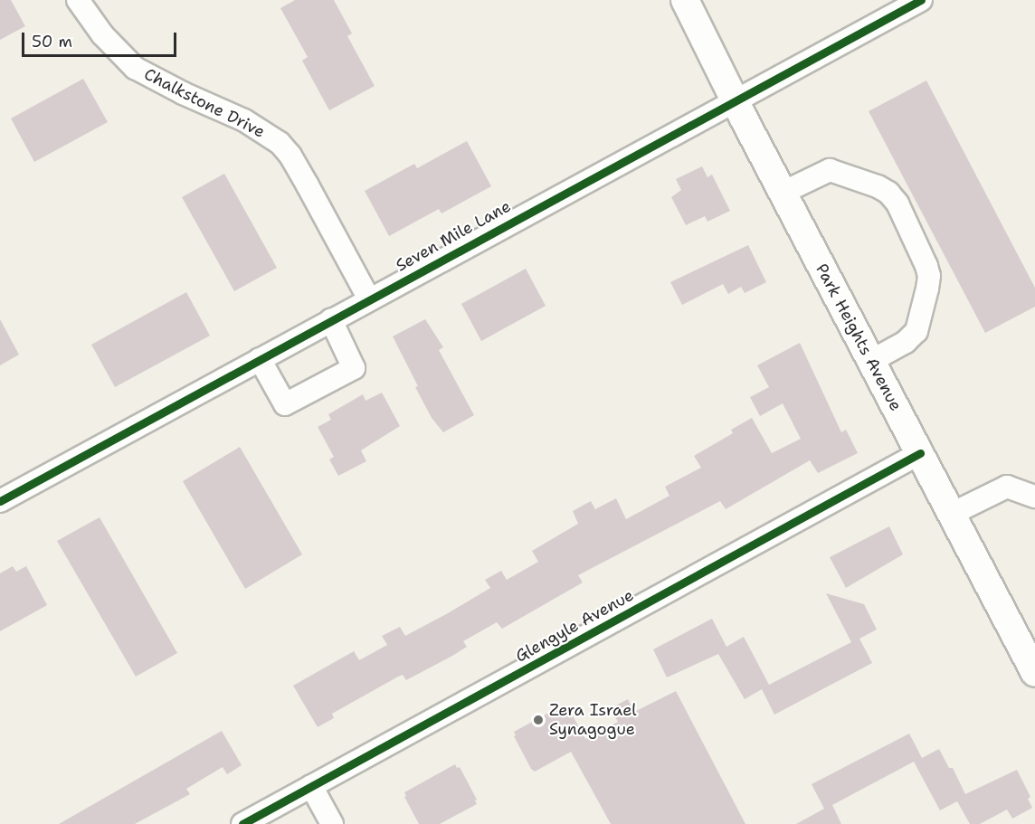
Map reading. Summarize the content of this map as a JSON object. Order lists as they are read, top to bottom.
{
  "streets": {
    "main road": ["Park Heights Avenue"],
    "street": ["Chalkstone Drive", "Seven Mile Lane", "Glengyle Avenue"]
  },
  "crossings": [
    ["Chalkstone Drive", "Seven Mile Lane"],
    ["Seven Mile Lane", "Park Heights Avenue"],
    ["Park Heights Avenue", "Glengyle Avenue"]
  ],
  "places": ["Zera Israel Synagogue"],
  "scale_bar": "50 m"
}
